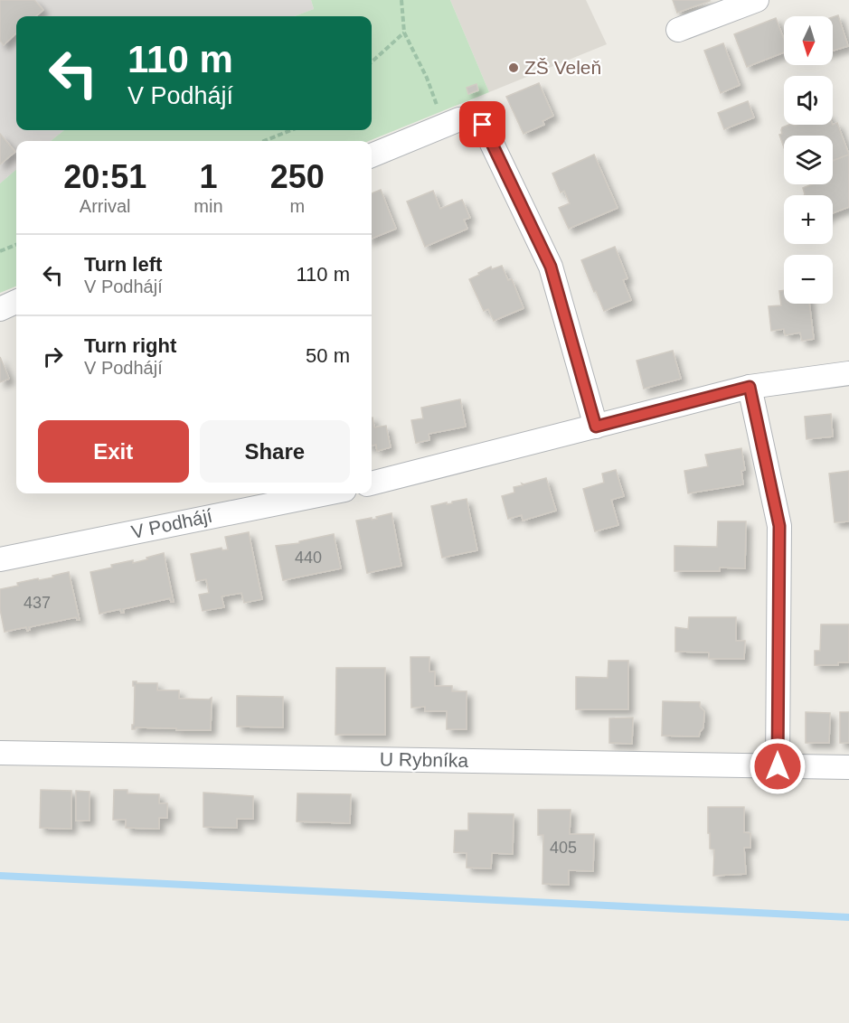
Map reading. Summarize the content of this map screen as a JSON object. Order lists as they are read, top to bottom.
{
  "streets": {
    "street": ["V Podhájí", "U Rybníka"]
  },
  "places": ["ZŠ Veleň"],
  "house_numbers": ["440", "437", "405"],
  "north": "bottom",
  "page": {
    "map_buttons": ["+", "−"],
    "turn": ["110 m", "V Podhájí"],
    "eta": [
      "20:51",
      "Arrival",
      "1",
      "min",
      "250",
      "m"
    ],
    "list": [
      {
        "name": "Turn left",
        "note": "V Podhájí",
        "value": "110 m"
      },
      {
        "name": "Turn right",
        "note": "V Podhájí",
        "value": "50 m"
      }
    ],
    "buttons": ["Exit", "Share"]
  }
}
